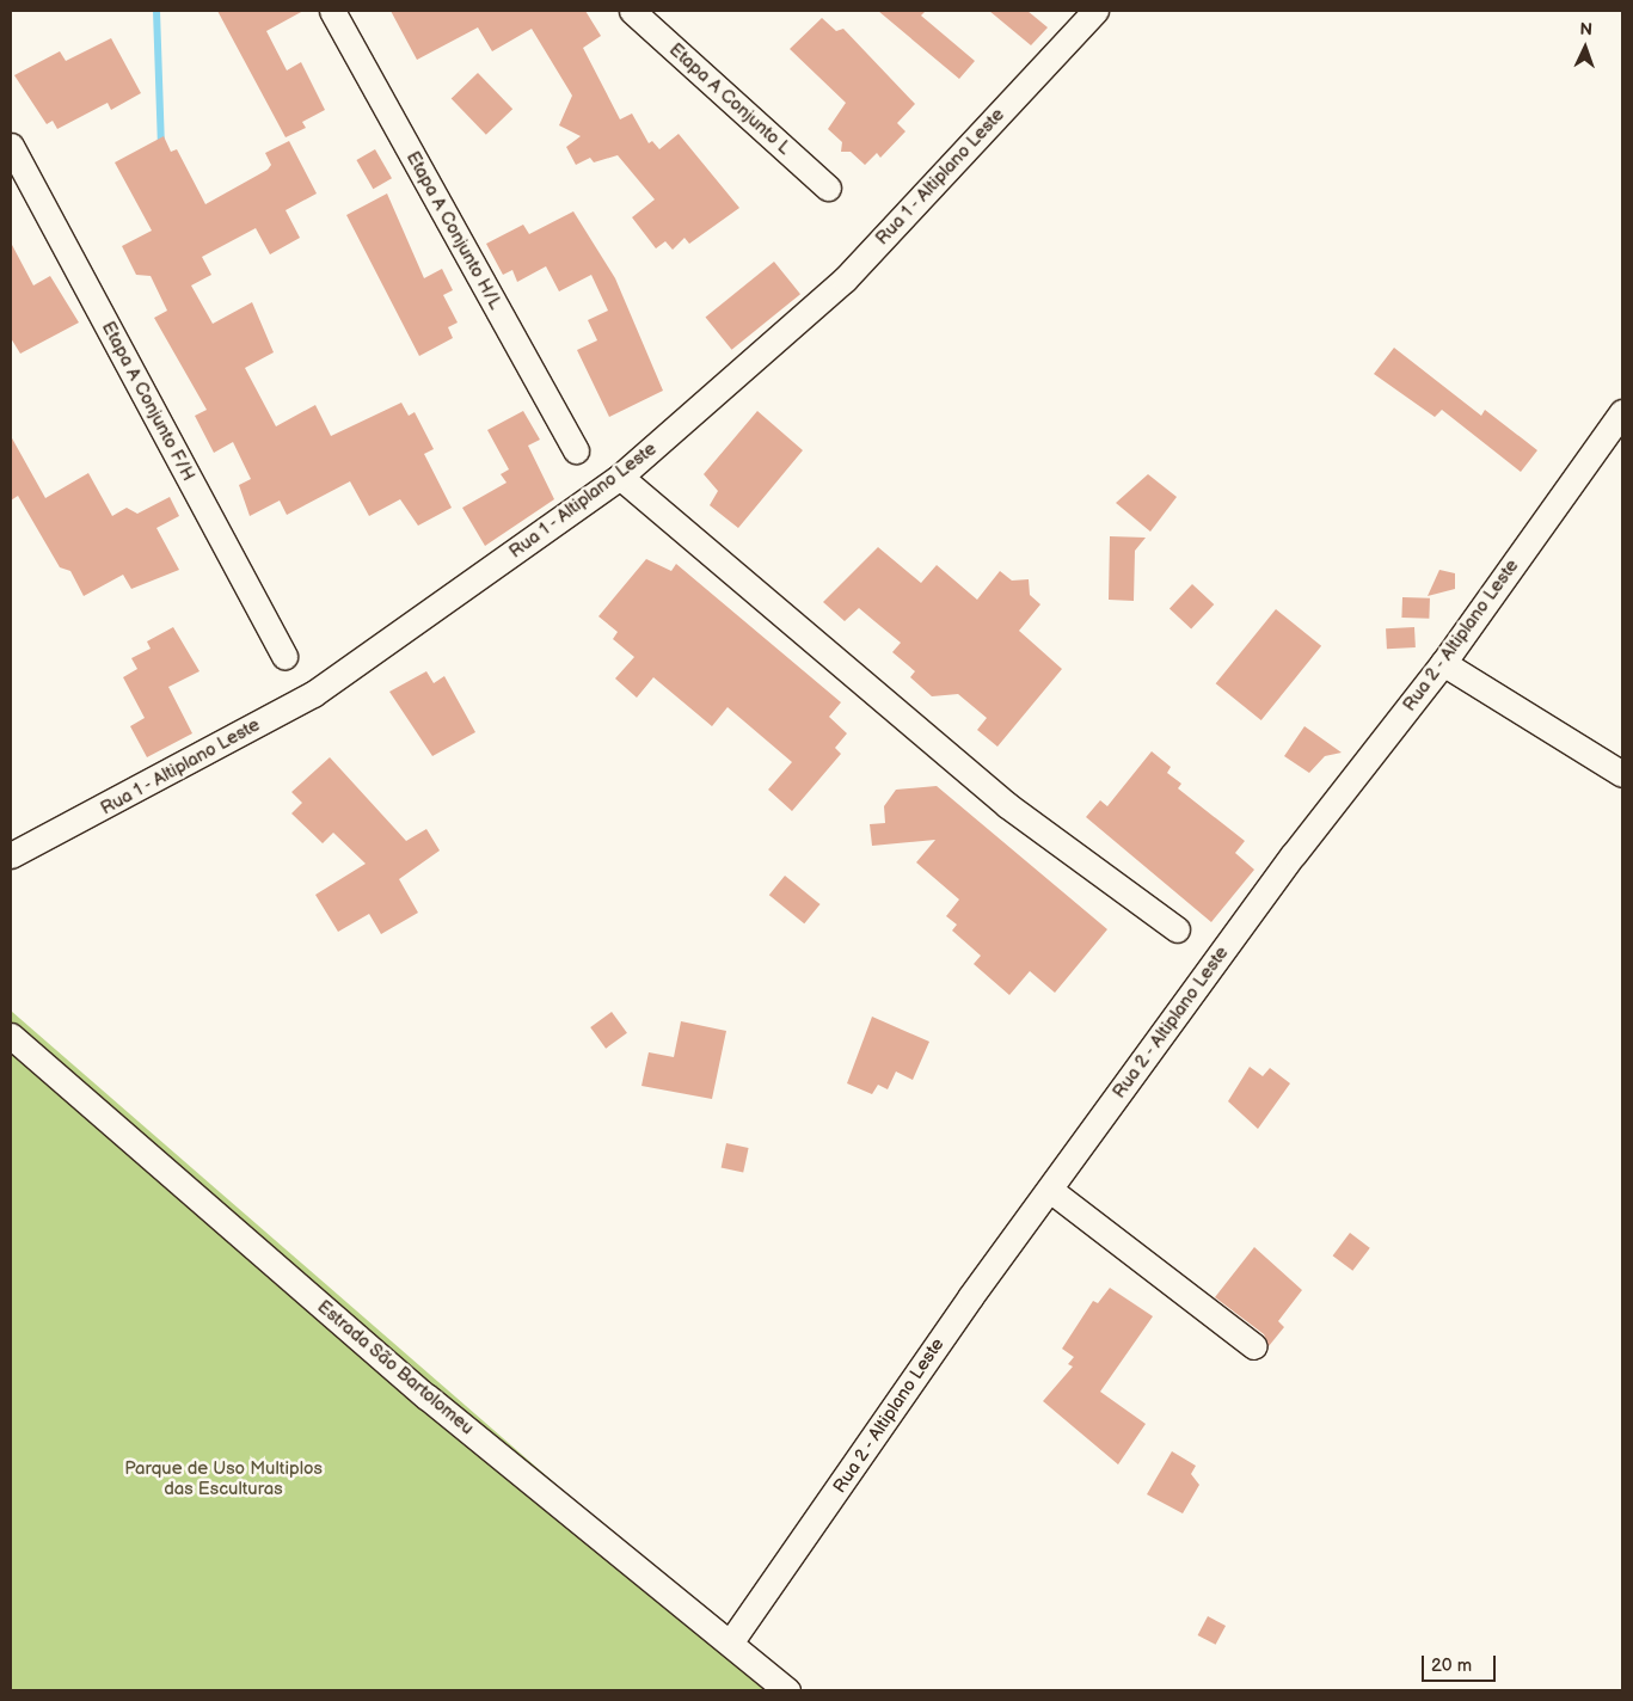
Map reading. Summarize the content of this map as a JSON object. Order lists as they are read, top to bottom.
{
  "streets": {
    "street": [
      "Etapa A Conjunto L",
      "Rua 1 - Altiplano Leste",
      "Etapa A Conjunto H/L",
      "Etapa A Conjunto F/H",
      "Rua 2 - Altiplano Leste",
      "Estrada São Bartolomeu"
    ]
  },
  "crossings": [
    ["Rua 2 - Altiplano Leste", "Estrada São Bartolomeu"]
  ],
  "parks": ["Parque de Uso Multiplos das Esculturas"],
  "scale_bar": "20 m",
  "north": "top"
}
